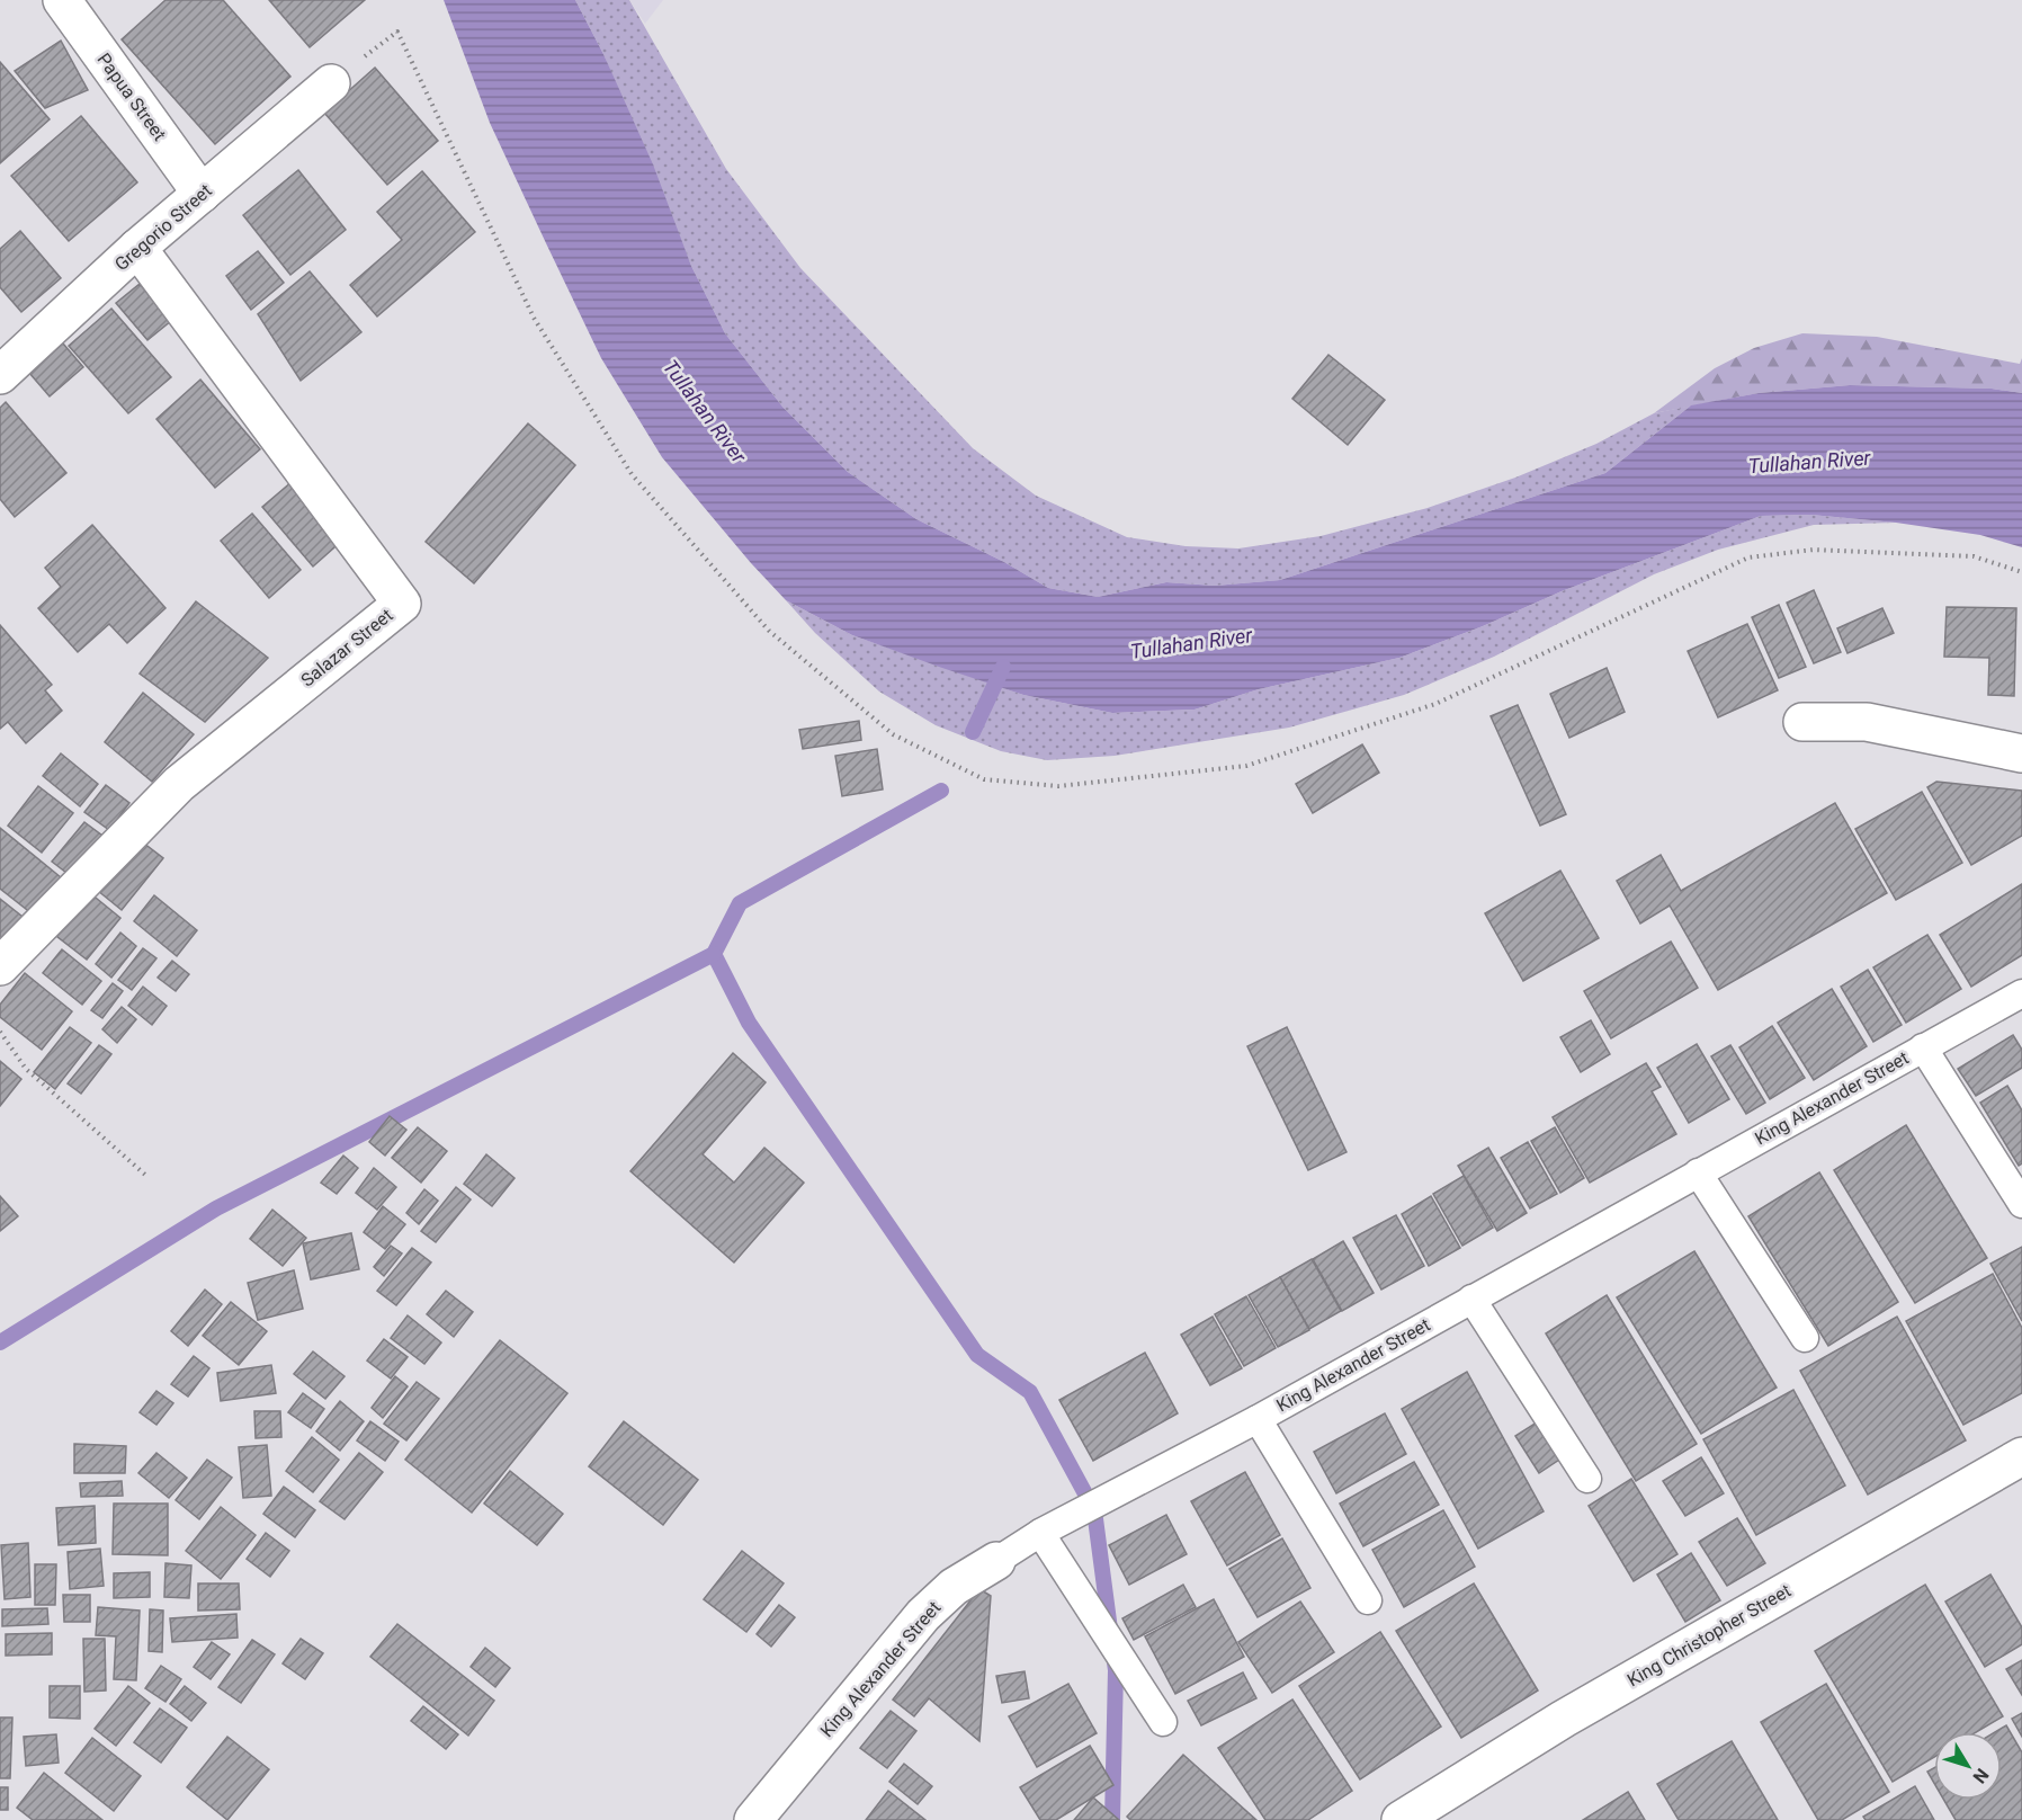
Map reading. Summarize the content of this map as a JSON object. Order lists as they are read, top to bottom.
{
  "streets": {
    "street": [
      "Papua Street",
      "Gregorio Street",
      "Salazar Street",
      "King Alexander Street",
      "King Christopher Street"
    ]
  },
  "crossings": [
    ["Papua Street", "Gregorio Street"],
    ["Gregorio Street", "Salazar Street"]
  ],
  "water": ["Tullahan River"],
  "north": "bottom right"
}
